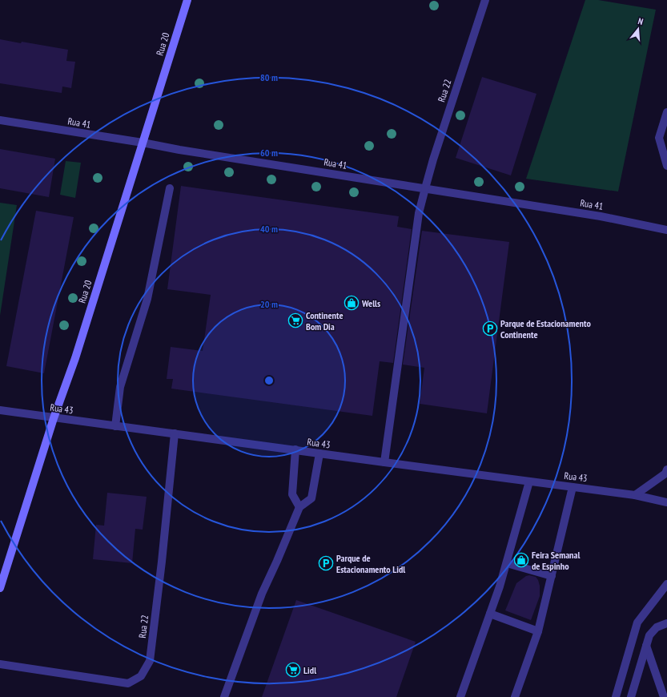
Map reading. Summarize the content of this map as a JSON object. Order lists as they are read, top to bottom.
{
  "streets": {
    "main road": ["Rua 20"],
    "street": ["Rua 22", "Rua 41", "Rua 43"]
  },
  "crossings": [
    ["Rua 20", "Rua 41"],
    ["Rua 20", "Rua 43"],
    ["Rua 22", "Rua 41"],
    ["Rua 22", "Rua 43"]
  ],
  "places": {
    "shop": ["Wells", "Feira Semanal de Espinho"],
    "supermarket": ["Continente Bom Dia", "Lidl"],
    "parking": ["Parque de Estacionamento Continente", "Parque de Estacionamento Lidl"]
  },
  "north": "top",
  "rings": [
    "80 m",
    "60 m",
    "40 m",
    "20 m"
  ]
}
